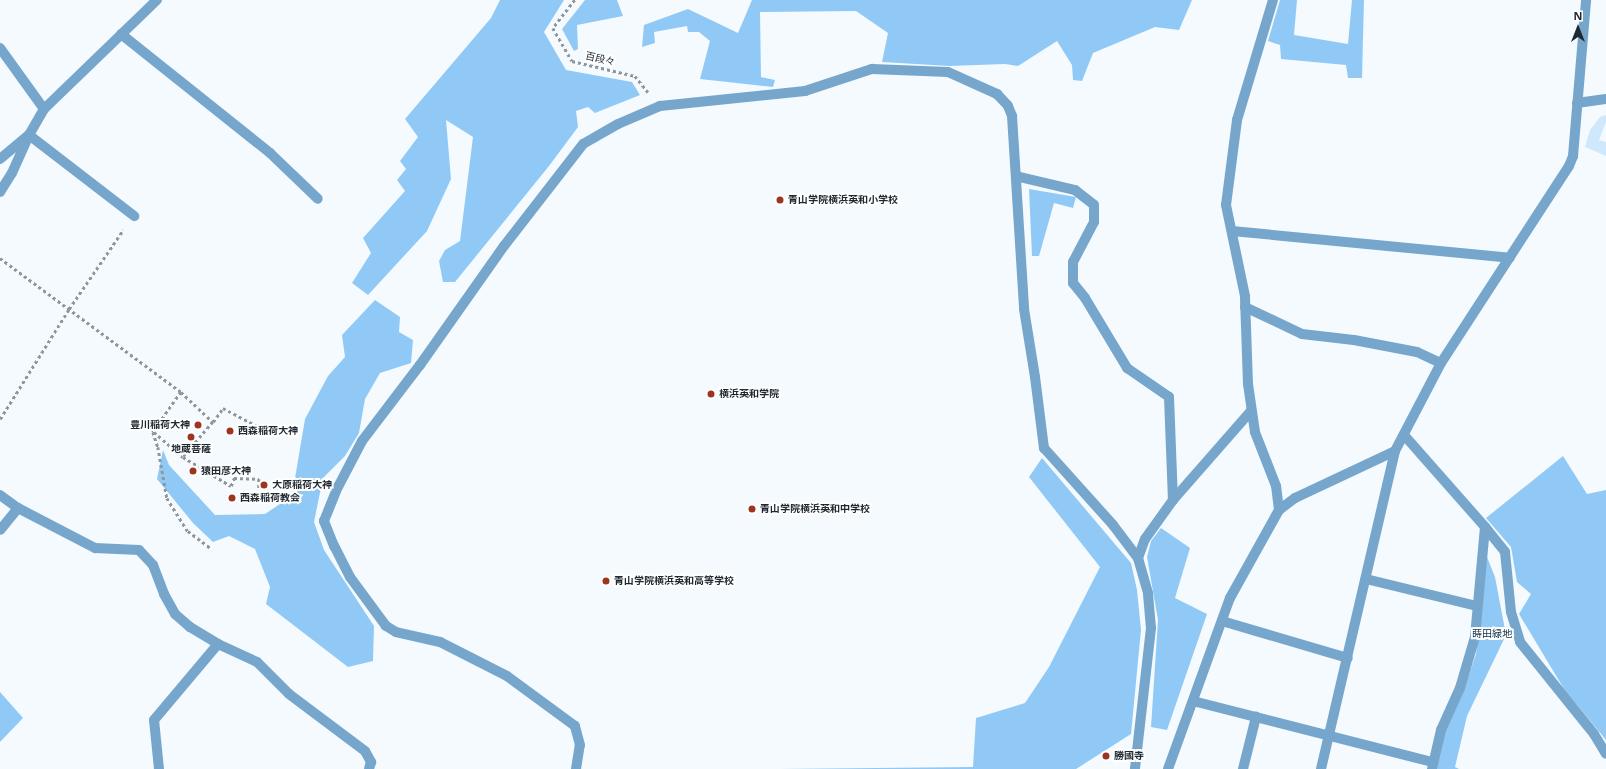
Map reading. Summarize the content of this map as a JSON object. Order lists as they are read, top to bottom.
{
  "streets": {
    "path": ["百段々"]
  },
  "parks": ["蒔田緑地"],
  "places": [
    "青山学院横浜英和小学校",
    "横浜英和学院",
    "豊川稲荷大神",
    "西森稲荷大神",
    "地蔵菩薩",
    "猿田彦大神",
    "大原稲荷大神",
    "西森稲荷教会",
    "青山学院横浜英和中学校",
    "青山学院横浜英和高等学校",
    "勝國寺"
  ],
  "north": "top"
}
